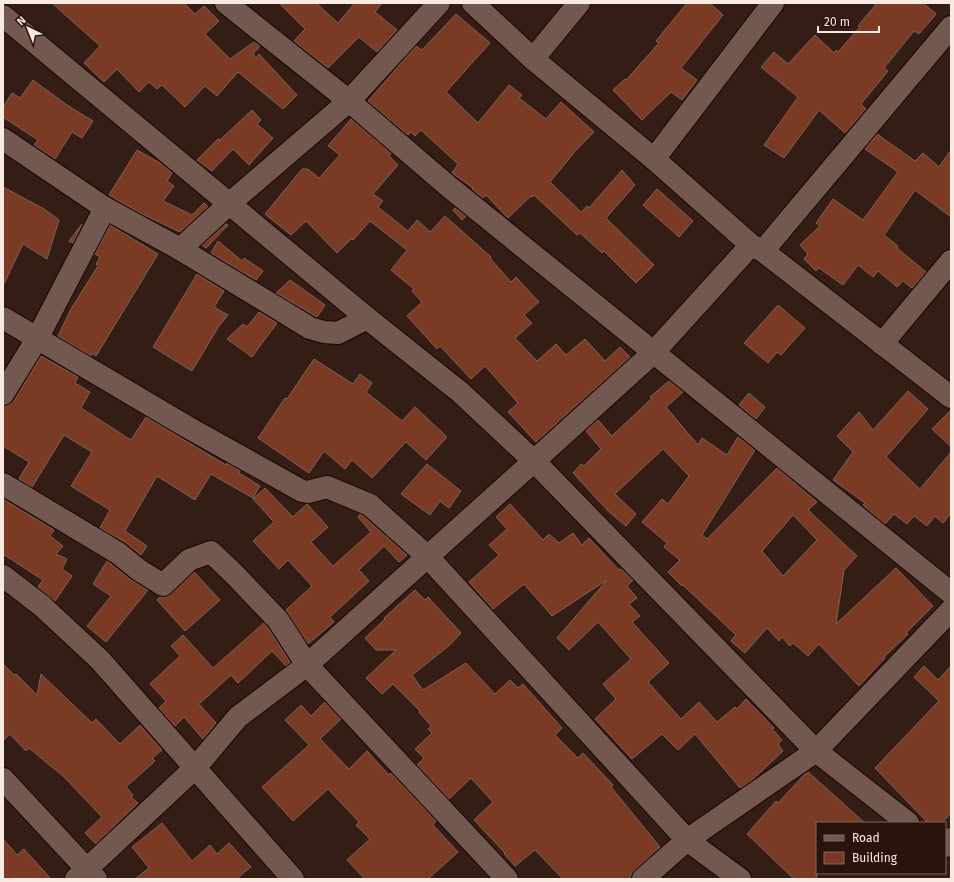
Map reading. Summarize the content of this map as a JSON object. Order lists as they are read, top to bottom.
{
  "legend": ["Road", "Building"],
  "scale_bar": "20 m",
  "north": "top left"
}
